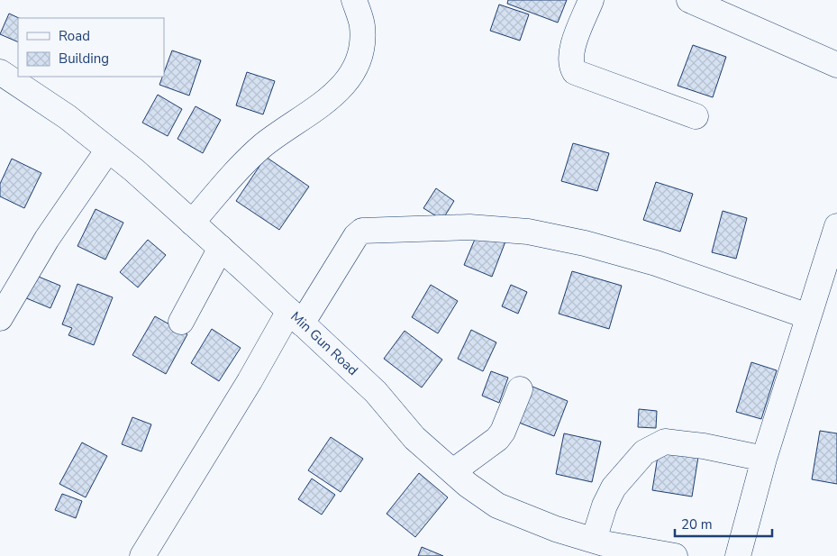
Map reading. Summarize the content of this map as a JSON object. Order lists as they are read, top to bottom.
{
  "streets": {
    "street": ["Min Gun Road"]
  },
  "legend": ["Road", "Building"],
  "scale_bar": "20 m"
}
